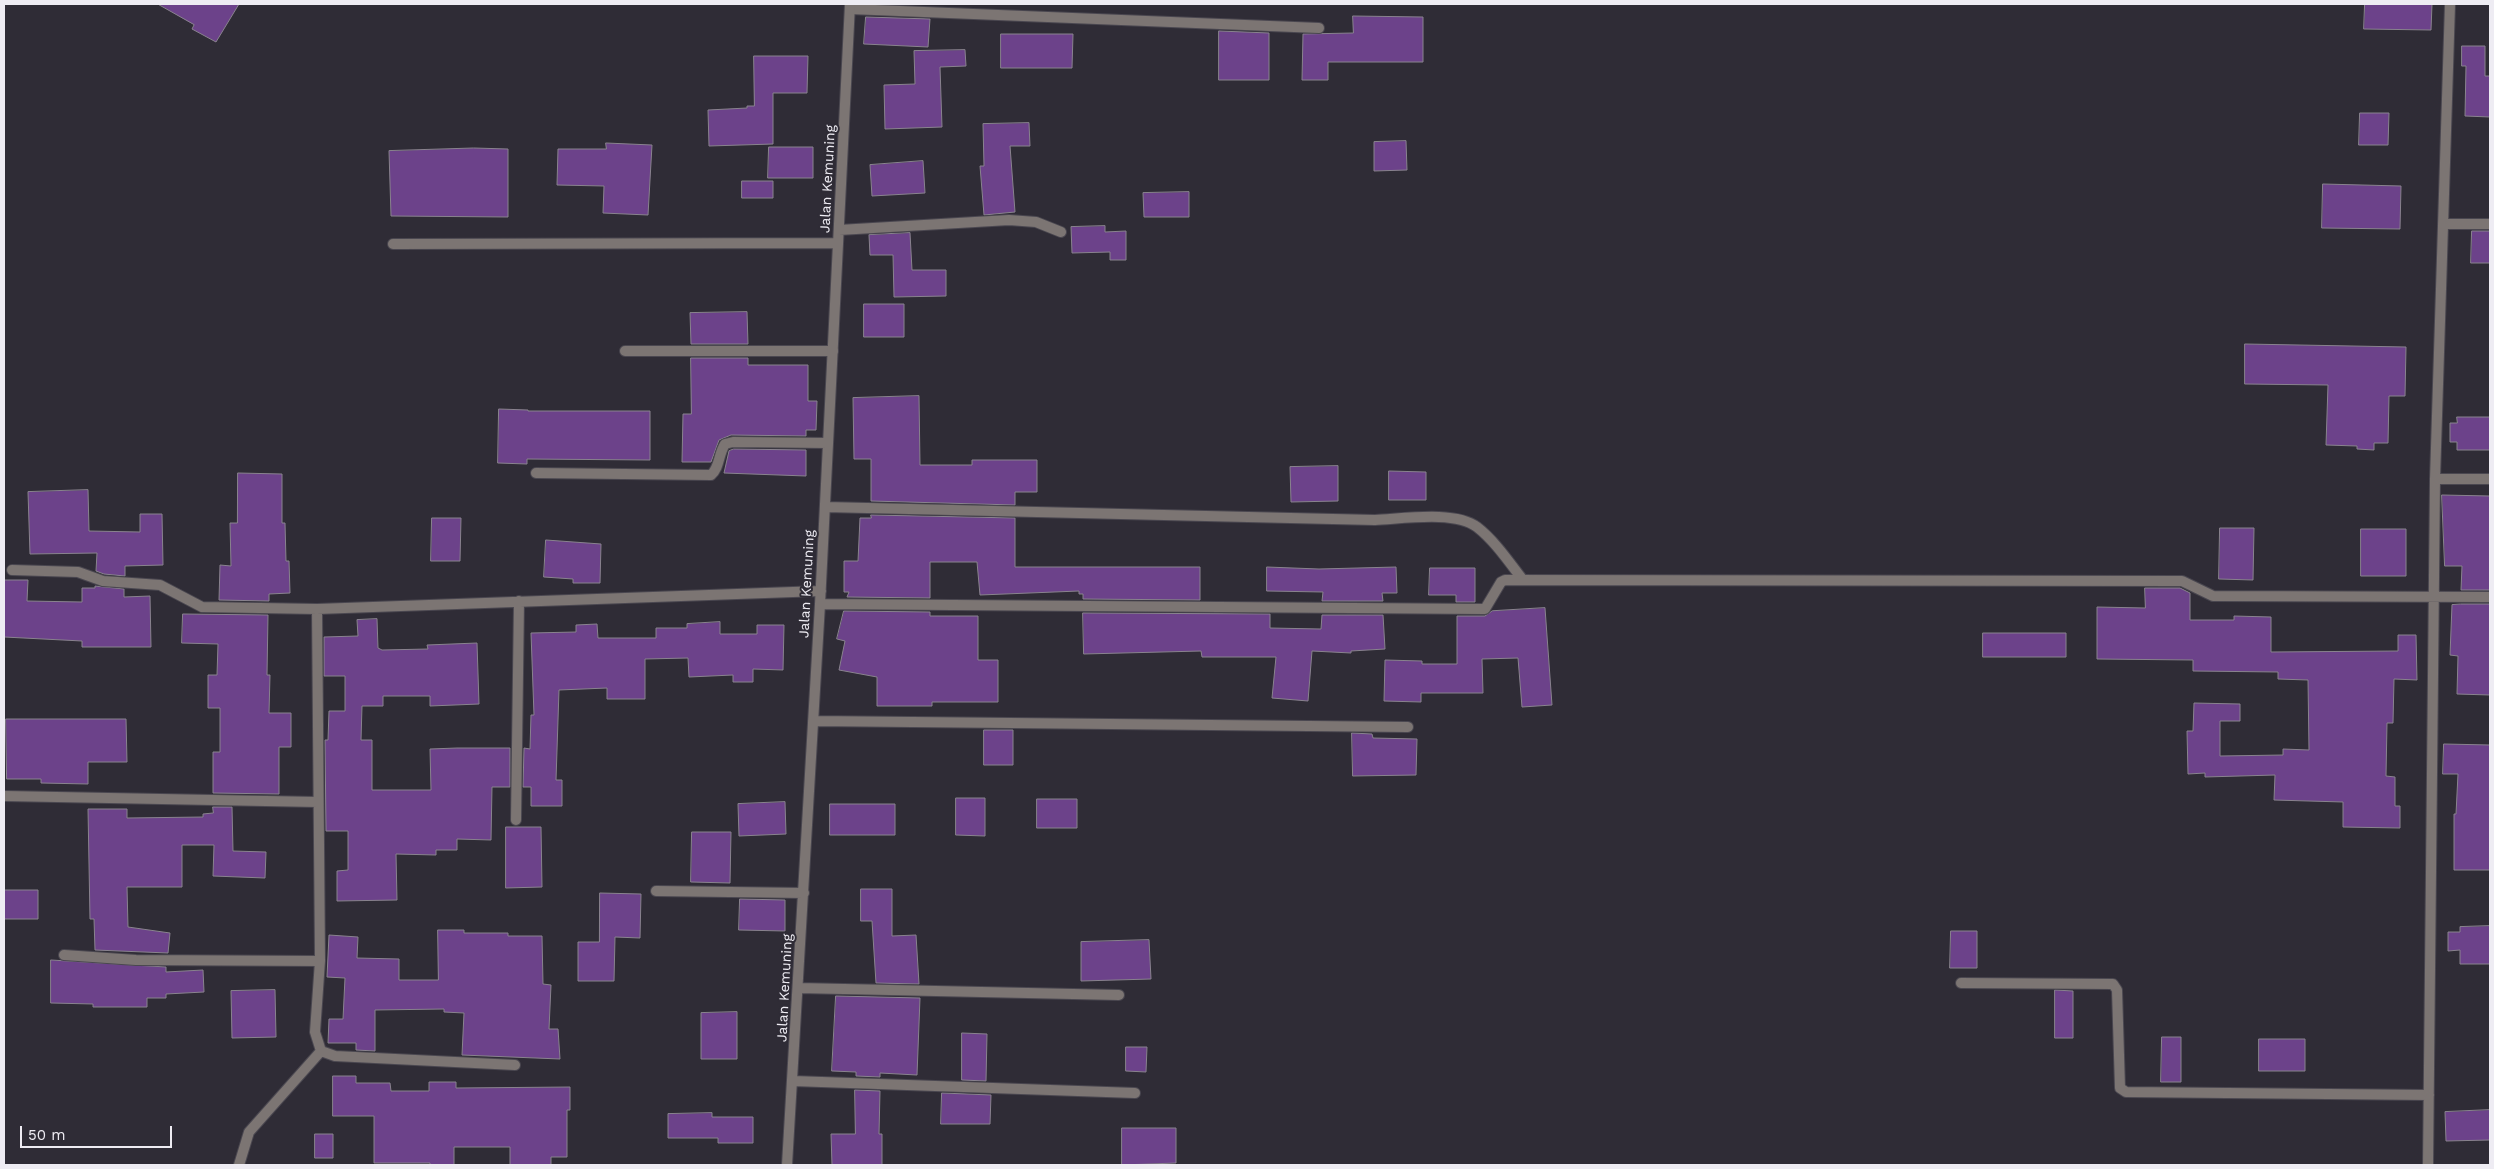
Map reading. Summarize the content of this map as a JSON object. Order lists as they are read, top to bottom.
{
  "streets": {
    "street": ["Jalan Kemuning"]
  },
  "scale_bar": "50 m"
}
